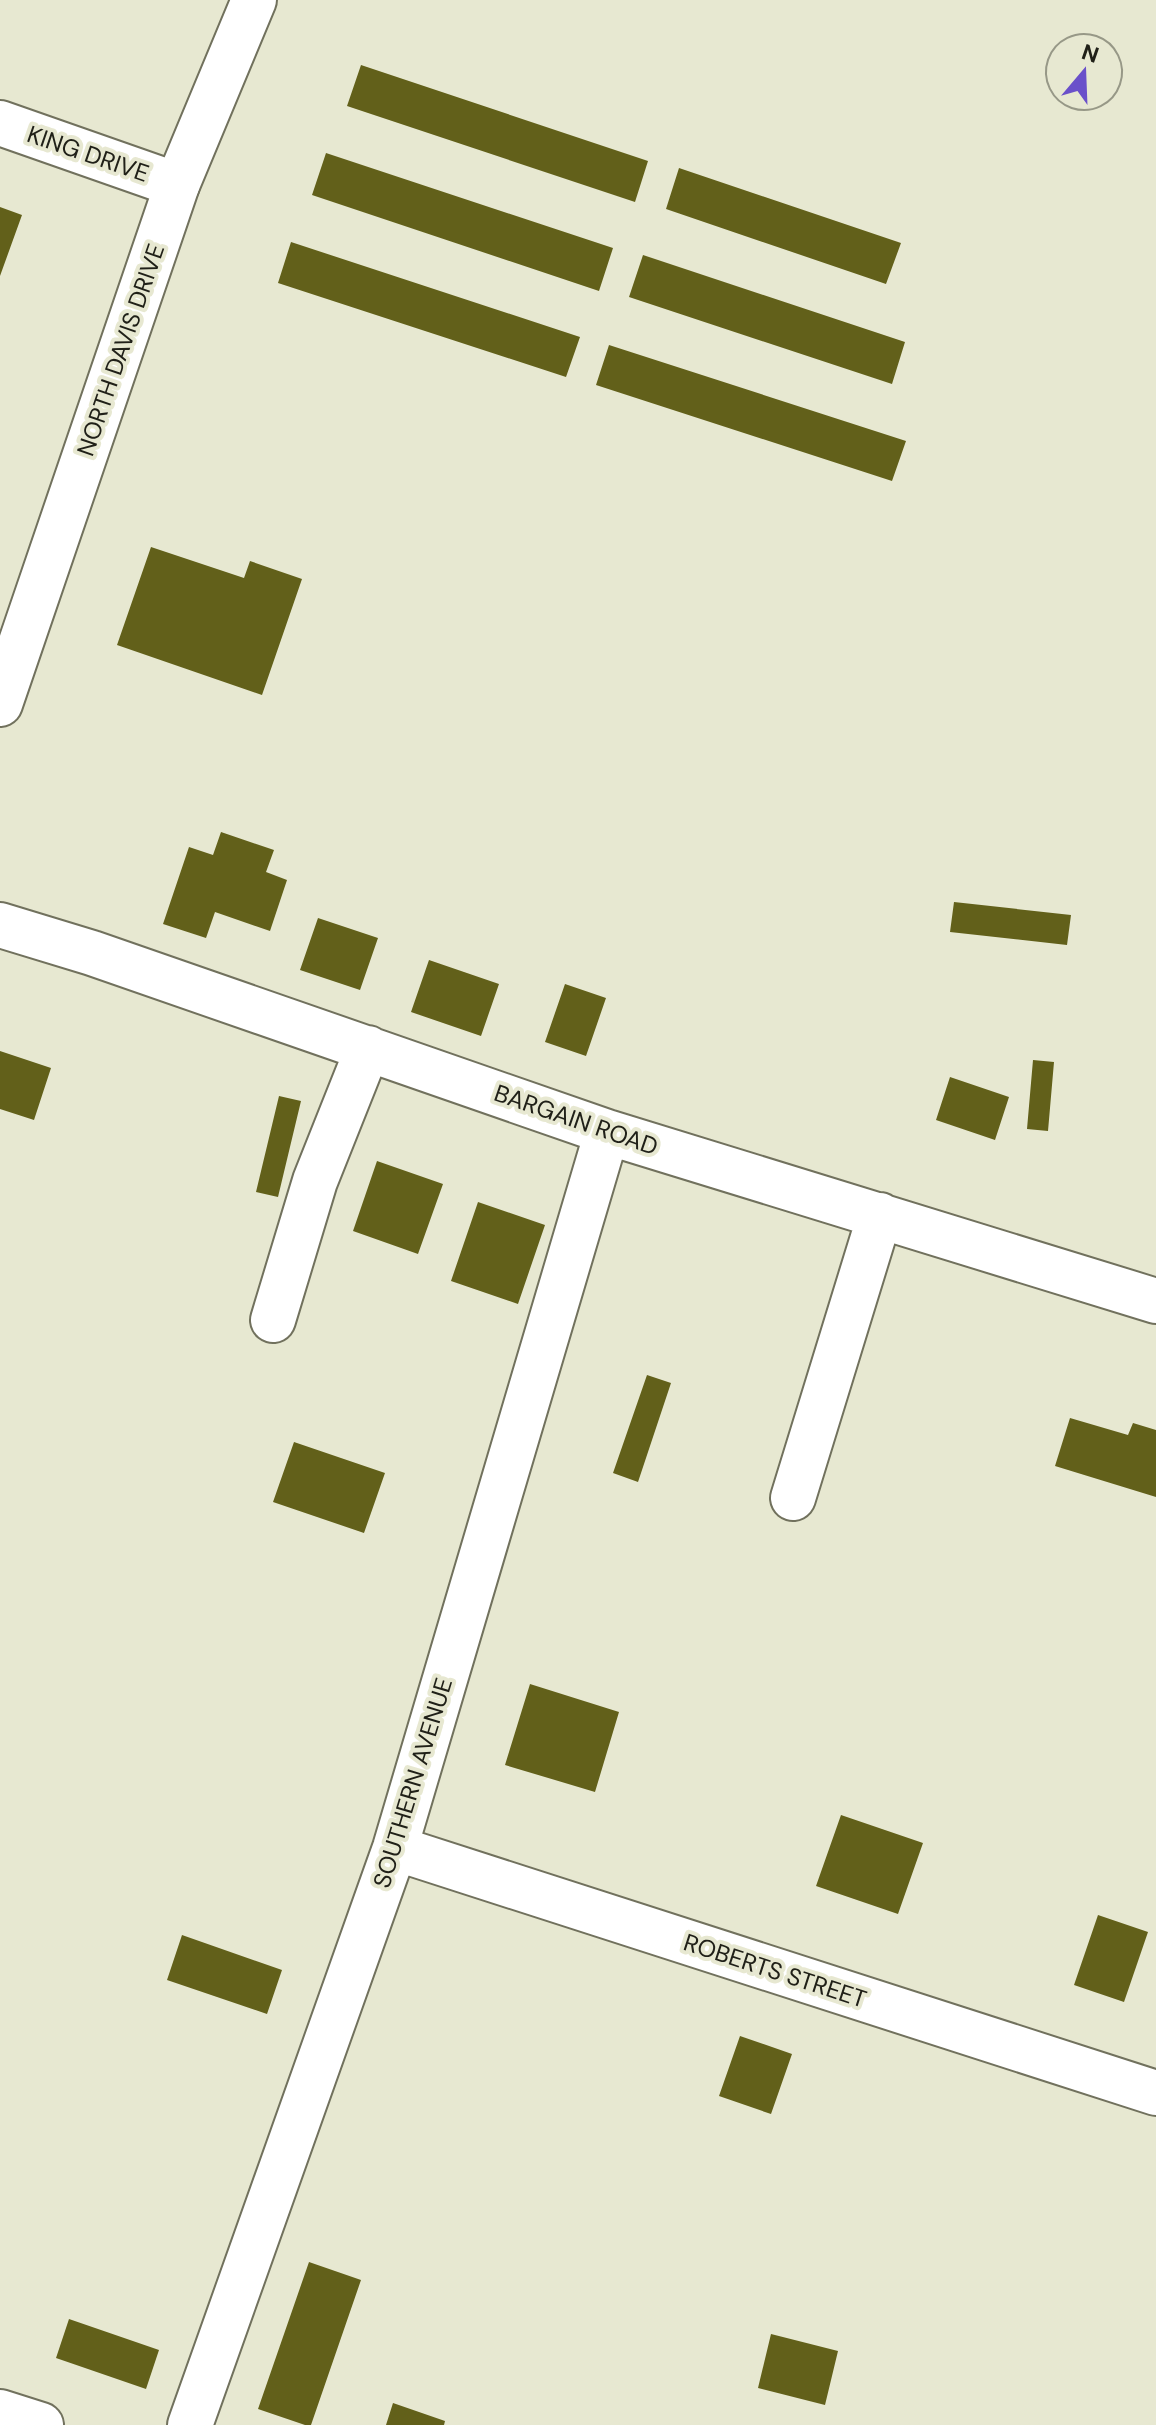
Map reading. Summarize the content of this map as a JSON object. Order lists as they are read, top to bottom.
{
  "streets": {
    "street": [
      "KING DRIVE",
      "NORTH DAVIS DRIVE",
      "BARGAIN ROAD",
      "SOUTHERN AVENUE",
      "ROBERTS STREET"
    ]
  },
  "crossings": [
    ["KING DRIVE", "NORTH DAVIS DRIVE"],
    ["BARGAIN ROAD", "SOUTHERN AVENUE"],
    ["SOUTHERN AVENUE", "ROBERTS STREET"]
  ],
  "north": "top"
}
